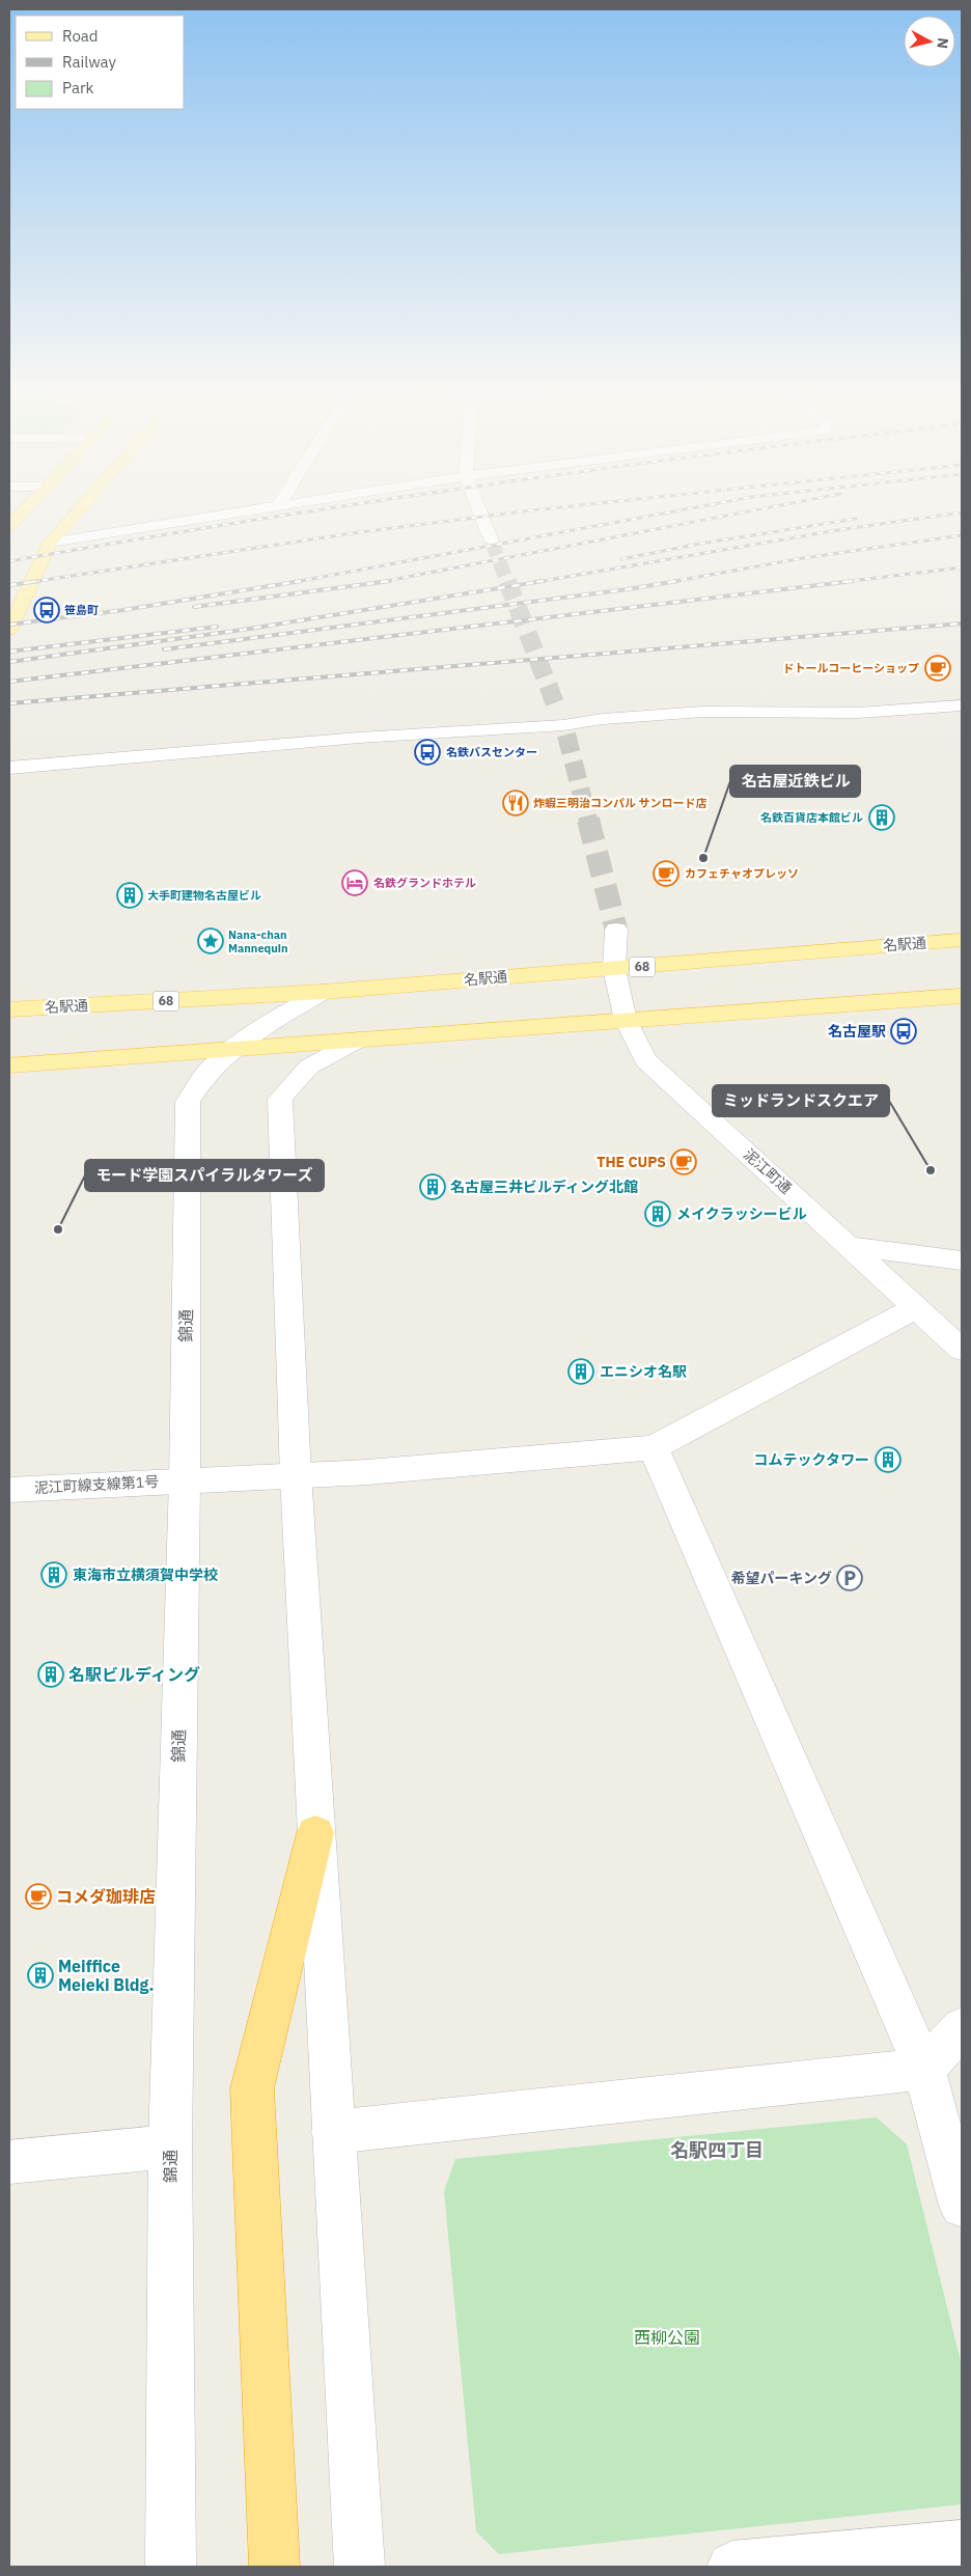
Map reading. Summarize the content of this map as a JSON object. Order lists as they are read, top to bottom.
{
  "streets": {
    "main road": ["名駅通", "68"],
    "street": ["泥江町通", "錦通", "泥江町線支線第1号"]
  },
  "crossings": [
    ["名駅通", "泥江町通"],
    ["名駅通", "錦通"],
    ["錦通", "泥江町線支線第1号"]
  ],
  "districts": ["名駅四丁目"],
  "parks": ["西柳公園"],
  "places": {
    "bus stop": ["笹島町", "名鉄バスセンター", "名古屋駅"],
    "cafe": [
      "ドトールコーヒーショップ",
      "カフェチャオプレッソ",
      "THE CUPS",
      "コメダ珈琲店"
    ],
    "restaurant": ["炸蝦三明治コンパル サンロード店"],
    "building": [
      "名鉄百貨店本館ビル",
      "大手町建物名古屋ビル",
      "名古屋三井ビルディング北館",
      "メイクラッシービル",
      "エニシオ名駅",
      "コムテックタワー",
      "東海市立横須賀中学校",
      "名駅ビルディング",
      "Meiffice Meieki Bldg."
    ],
    "other": ["名古屋近鉄ビル", "ミッドランドスクエア", "モード学園スパイラルタワーズ"],
    "hotel": ["名鉄グランドホテル"],
    "place": ["Nana-chan Mannequin"],
    "parking": ["希望パーキング"]
  },
  "legend": ["Road", "Railway", "Park"],
  "north": "right"
}
